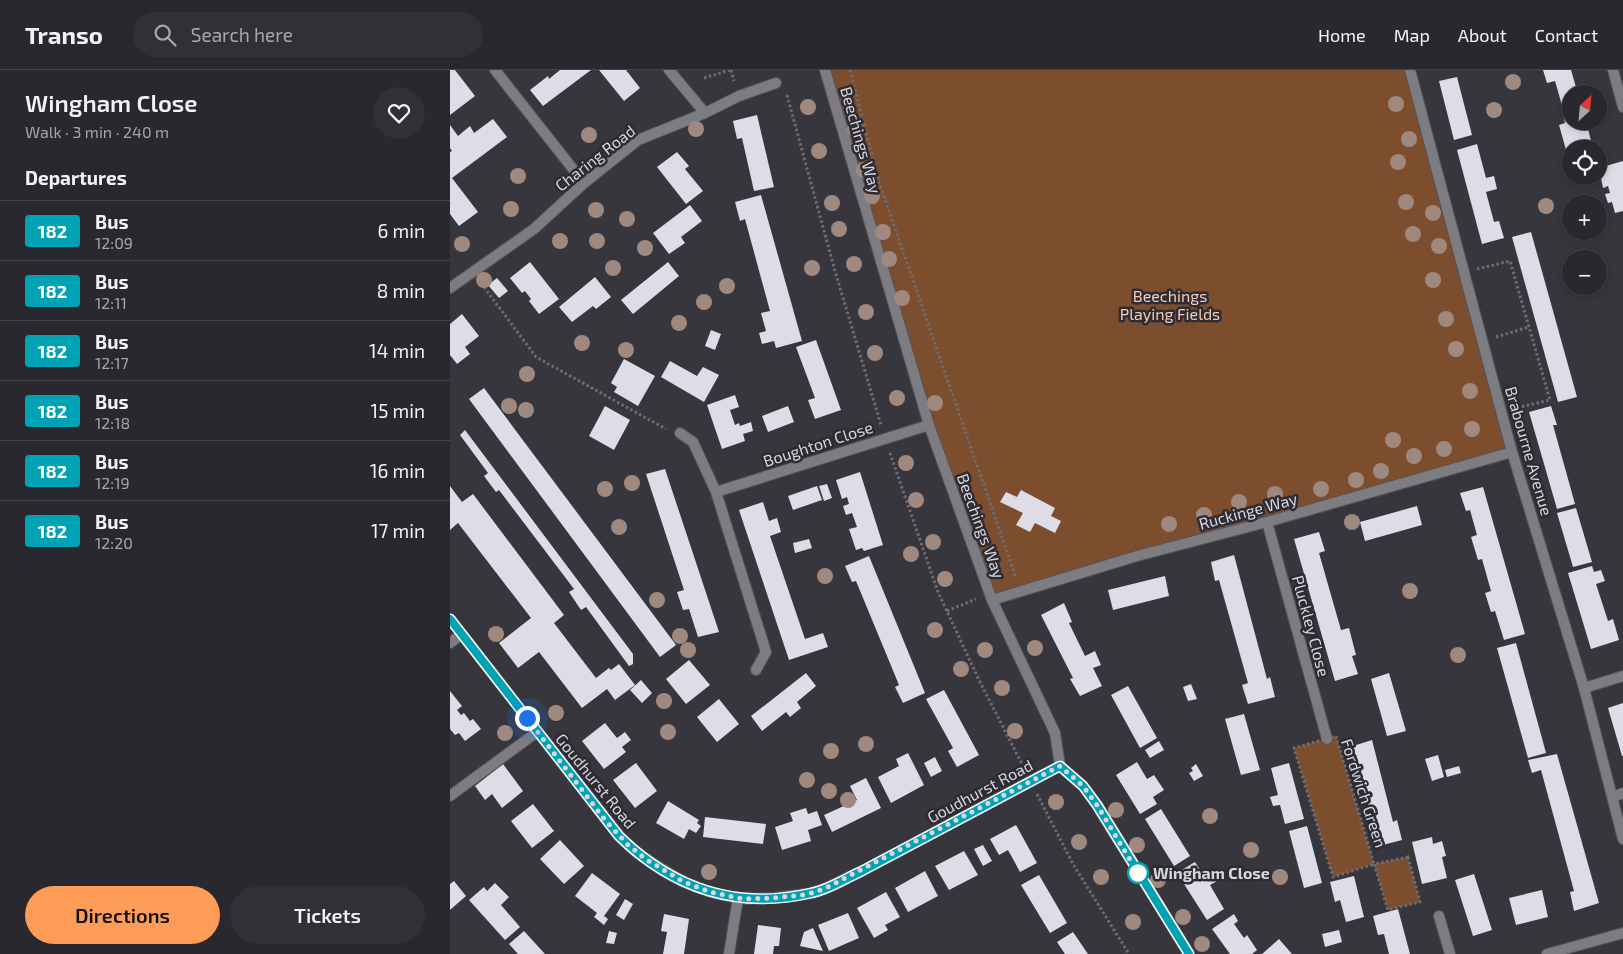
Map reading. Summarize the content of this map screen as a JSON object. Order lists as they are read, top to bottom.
{
  "streets": {
    "street": [
      "Beechings Way",
      "Charing Road",
      "Boughton Close",
      "Brabourne Avenue",
      "Ruckinge Way",
      "Pluckley Close",
      "Goudhurst Road"
    ],
    "path": ["Fordwich Green"]
  },
  "crossings": [
    ["Beechings Way", "Boughton Close"],
    ["Beechings Way", "Ruckinge Way"],
    ["Beechings Way", "Goudhurst Road"],
    ["Brabourne Avenue", "Ruckinge Way"],
    ["Ruckinge Way", "Pluckley Close"],
    ["Pluckley Close", "Fordwich Green"]
  ],
  "parks": ["Beechings Playing Fields"],
  "places": ["Wingham Close"],
  "lines": ["bus line 182"],
  "north": "top right",
  "page": {
    "header": "Transo",
    "search": "Search here",
    "nav": [
      "Home",
      "Map",
      "About",
      "Contact"
    ],
    "heading": [
      ["Wingham Close", "Walk · 3 min · 240 m"],
      "Departures"
    ],
    "map_buttons": ["+", "−"],
    "list": [
      {
        "mark": "182",
        "name": "Bus",
        "note": "12:09",
        "value": "6 min"
      },
      {
        "mark": "182",
        "name": "Bus",
        "note": "12:11",
        "value": "8 min"
      },
      {
        "mark": "182",
        "name": "Bus",
        "note": "12:17",
        "value": "14 min"
      },
      {
        "mark": "182",
        "name": "Bus",
        "note": "12:18",
        "value": "15 min"
      },
      {
        "mark": "182",
        "name": "Bus",
        "note": "12:19",
        "value": "16 min"
      },
      {
        "mark": "182",
        "name": "Bus",
        "note": "12:20",
        "value": "17 min"
      }
    ],
    "buttons": ["Directions", "Tickets"]
  }
}
